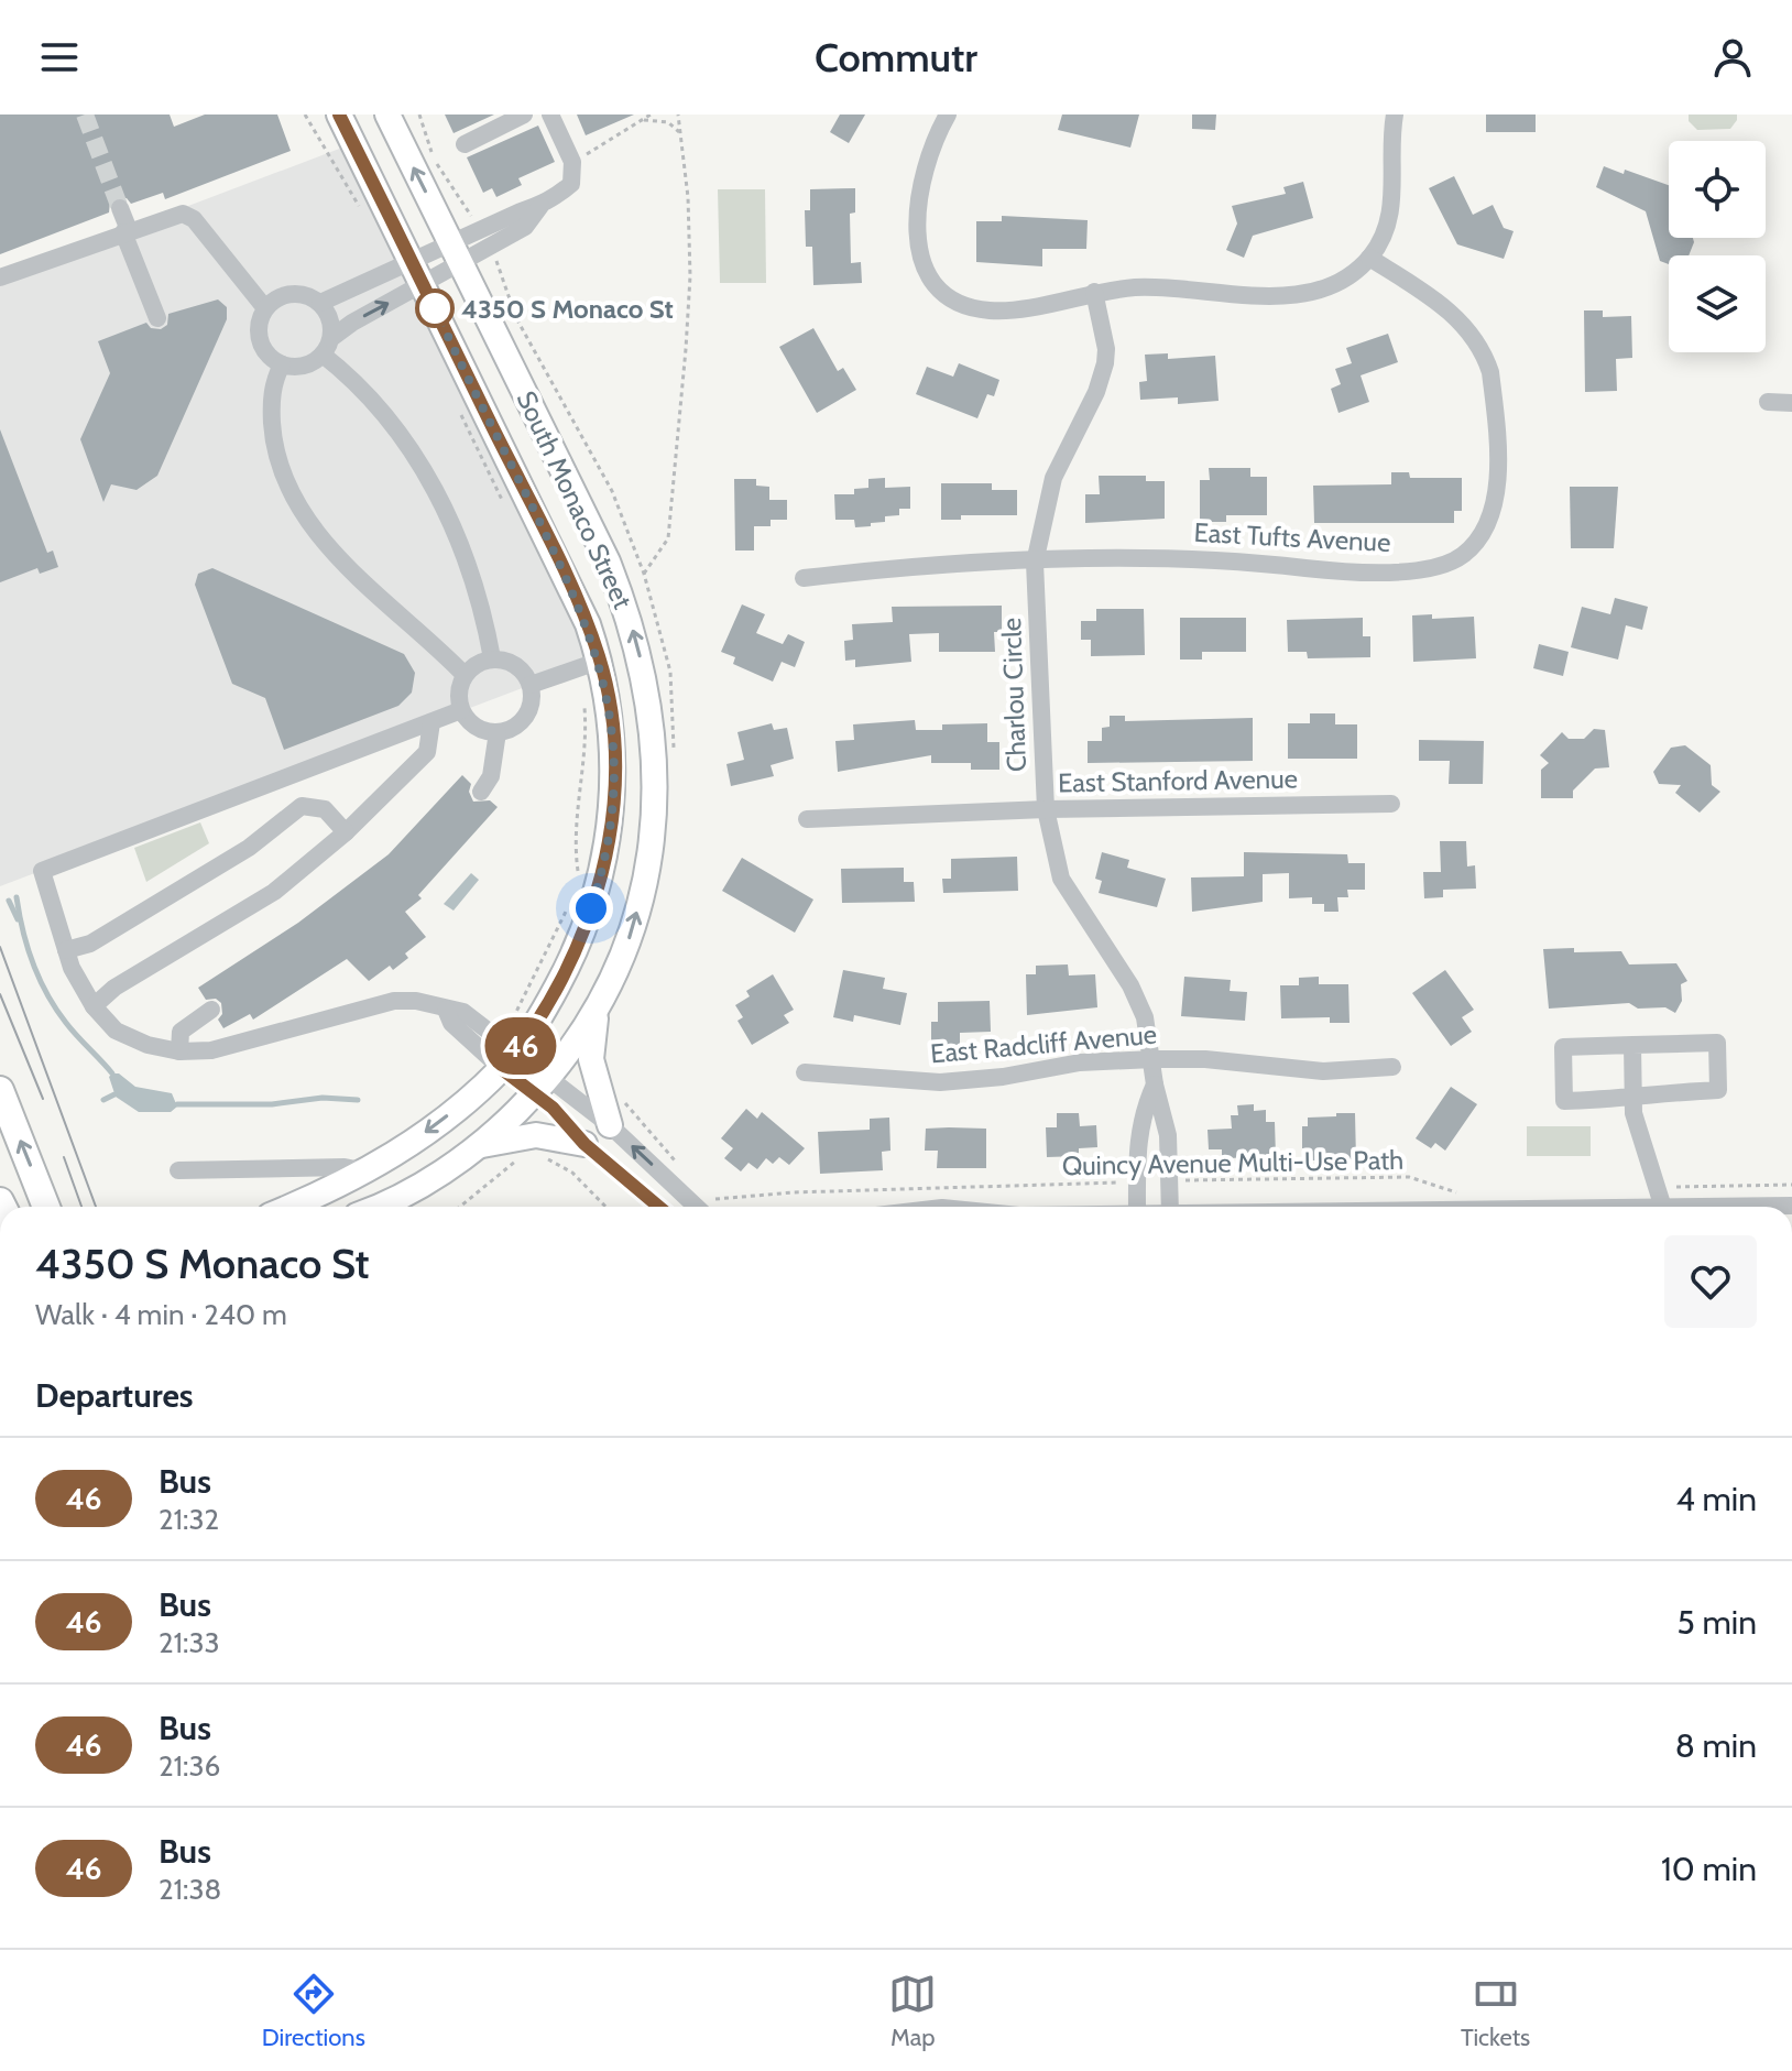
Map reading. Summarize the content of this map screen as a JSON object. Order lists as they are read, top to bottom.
{
  "streets": {
    "main road": ["South Monaco Street"],
    "street": [
      "East Tufts Avenue",
      "Charlou Circle",
      "East Stanford Avenue",
      "East Radcliff Avenue"
    ],
    "path": ["Quincy Avenue Multi-Use Path"]
  },
  "crossings": [
    ["East Tufts Avenue", "Charlou Circle"],
    ["Charlou Circle", "East Stanford Avenue"],
    ["Charlou Circle", "East Radcliff Avenue"],
    ["Charlou Circle", "Quincy Avenue Multi-Use Path"]
  ],
  "places": ["4350 S Monaco St"],
  "lines": ["bus line 46"],
  "page": {
    "header": "Commutr",
    "on_map": "46",
    "heading": [
      ["4350 S Monaco St", "Walk · 4 min · 240 m"],
      "Departures"
    ],
    "list": [
      {
        "mark": "46",
        "name": "Bus",
        "note": "21:32",
        "value": "4 min"
      },
      {
        "mark": "46",
        "name": "Bus",
        "note": "21:33",
        "value": "5 min"
      },
      {
        "mark": "46",
        "name": "Bus",
        "note": "21:36",
        "value": "8 min"
      },
      {
        "mark": "46",
        "name": "Bus",
        "note": "21:38",
        "value": "10 min"
      }
    ],
    "tabs": ["Directions", "Map", "Tickets"]
  }
}
